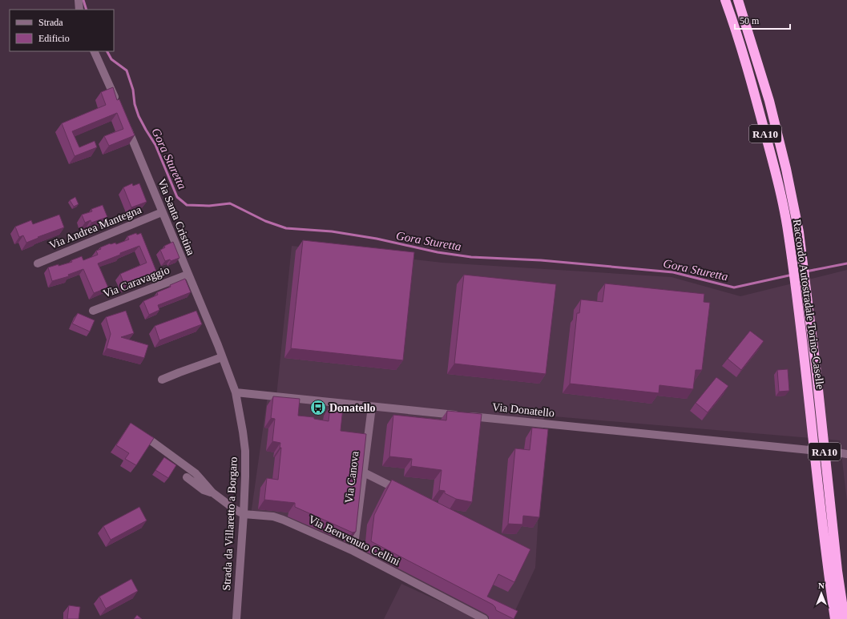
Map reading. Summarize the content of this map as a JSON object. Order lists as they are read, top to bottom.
{
  "streets": {
    "highway": ["RA10", "Raccordo Autostradale Torino-Caselle"],
    "street": [
      "Via Santa Cristina",
      "Via Andrea Mantegna",
      "Via Caravaggio",
      "Via Donatello",
      "Via Canova",
      "Strada da Villaretto a Borgaro",
      "Via Benvenuto Cellini"
    ]
  },
  "crossings": [
    ["Via Santa Cristina", "Via Andrea Mantegna"],
    ["Via Santa Cristina", "Via Caravaggio"],
    ["Via Santa Cristina", "Via Donatello"],
    ["Via Santa Cristina", "Strada da Villaretto a Borgaro"],
    ["Via Donatello", "Via Canova"],
    ["Via Donatello", "Strada da Villaretto a Borgaro"],
    ["Via Canova", "Via Benvenuto Cellini"],
    ["Strada da Villaretto a Borgaro", "Via Benvenuto Cellini"]
  ],
  "water": ["Gora Sturetta"],
  "places": {
    "bus stop": ["Donatello"]
  },
  "legend": ["Strada", "Edificio"],
  "scale_bar": "50 m",
  "north": "top"
}
